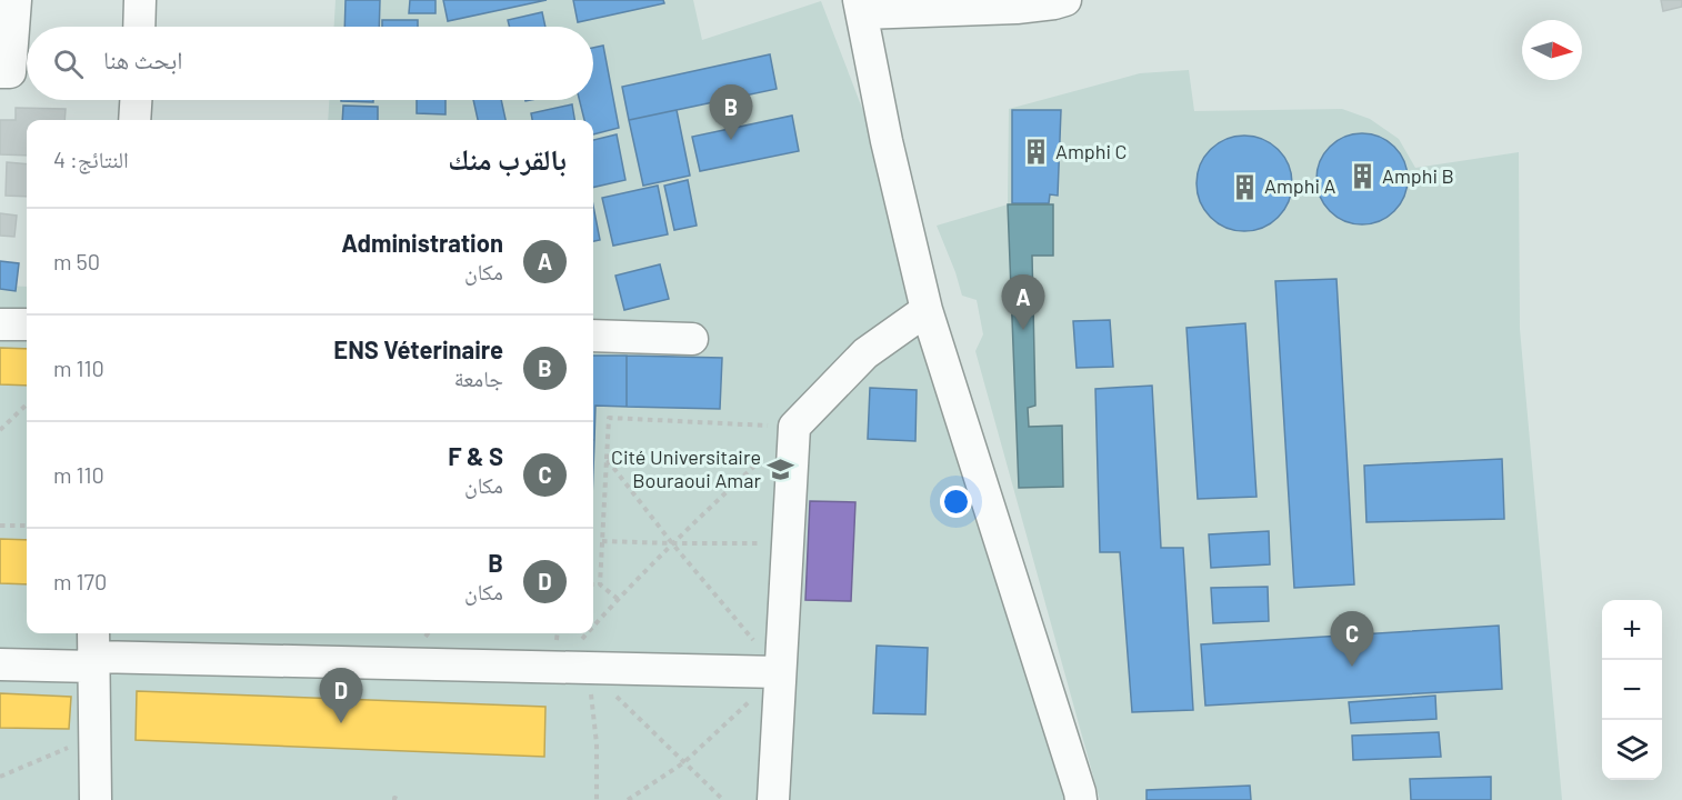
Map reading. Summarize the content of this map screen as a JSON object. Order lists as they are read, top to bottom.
{
  "places": {
    "building": ["Amphi C", "Amphi B", "Amphi A"],
    "school or university": ["Cité Universitaire Bouraoui Amar"]
  },
  "north": "right",
  "page": {
    "search": "ابحث هنا",
    "pins": [
      "B",
      "A",
      "C",
      "D"
    ],
    "heading": ["بالقرب منك", "النتائج: 4"],
    "list": [
      {
        "mark": "A",
        "name": "Administration",
        "note": "مكان",
        "value": "50 m"
      },
      {
        "mark": "B",
        "name": "ENS Véterinaire",
        "note": "جامعة",
        "value": "110 m"
      },
      {
        "mark": "C",
        "name": "F & S",
        "note": "مكان",
        "value": "110 m"
      },
      {
        "mark": "D",
        "name": "B",
        "note": "مكان",
        "value": "170 m"
      }
    ],
    "map_buttons": ["+", "−"]
  }
}
